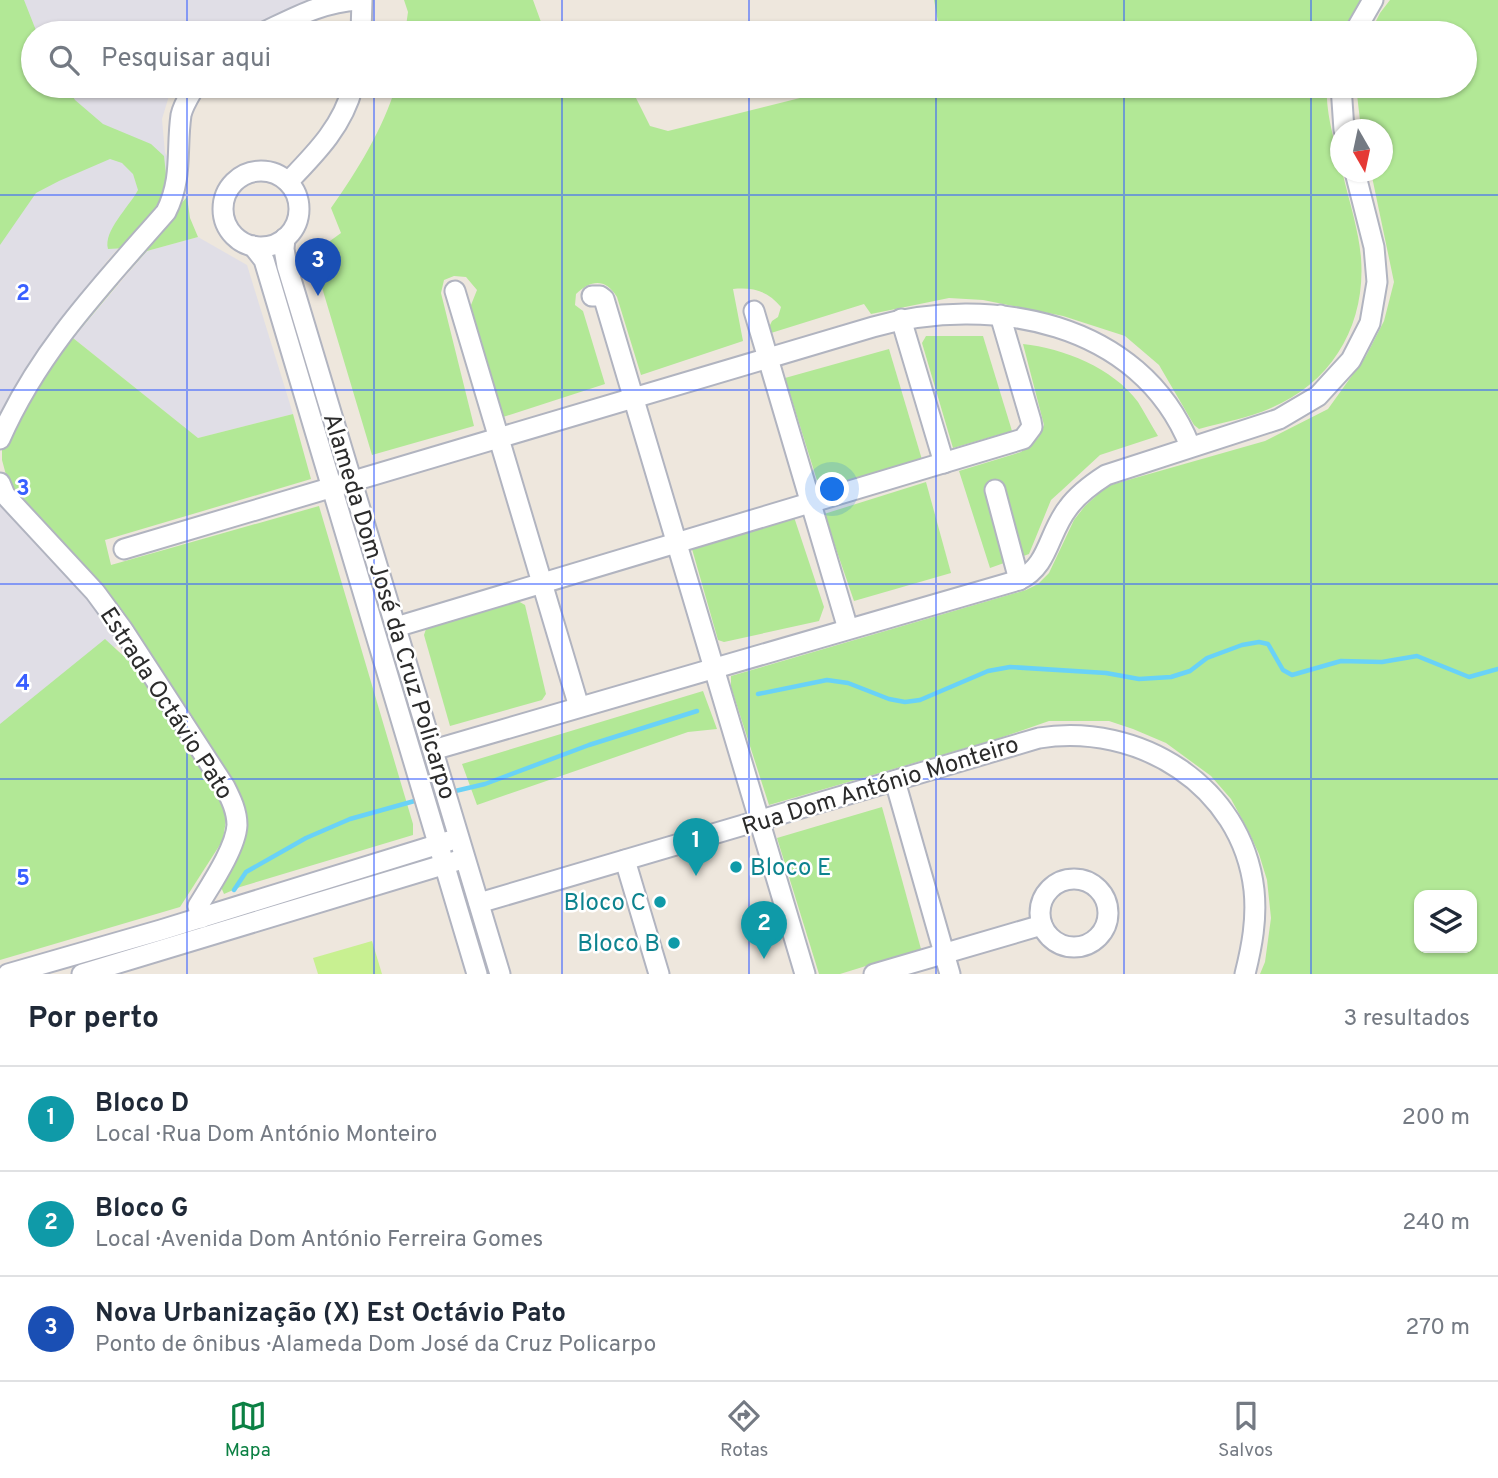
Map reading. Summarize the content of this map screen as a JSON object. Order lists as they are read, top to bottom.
{
  "streets": {
    "street": ["Alameda Dom José da Cruz Policarpo", "Estrada Octávio Pato", "Rua Dom António Monteiro"]
  },
  "crossings": [
    ["Alameda Dom José da Cruz Policarpo", "Rua Dom António Monteiro"]
  ],
  "places": ["Bloco E", "Bloco C", "Bloco B"],
  "north": "bottom",
  "page": {
    "search": "Pesquisar aqui",
    "pins": ["3", "1", "2"],
    "heading": ["Por perto", "3 resultados"],
    "list": [
      {
        "mark": "1",
        "name": "Bloco D",
        "note": "Local · Rua Dom António Monteiro",
        "value": "200 m"
      },
      {
        "mark": "2",
        "name": "Bloco G",
        "note": "Local · Avenida Dom António Ferreira Gomes",
        "value": "240 m"
      },
      {
        "mark": "3",
        "name": "Nova Urbanização (X) Est Octávio Pato",
        "note": "Ponto de ônibus · Alameda Dom José da Cruz Policarpo",
        "value": "270 m"
      }
    ],
    "nav": ["Mapa", "Rotas", "Salvos"]
  },
  "grid": {
    "rows": [
      "2",
      "3",
      "4",
      "5"
    ]
  }
}
